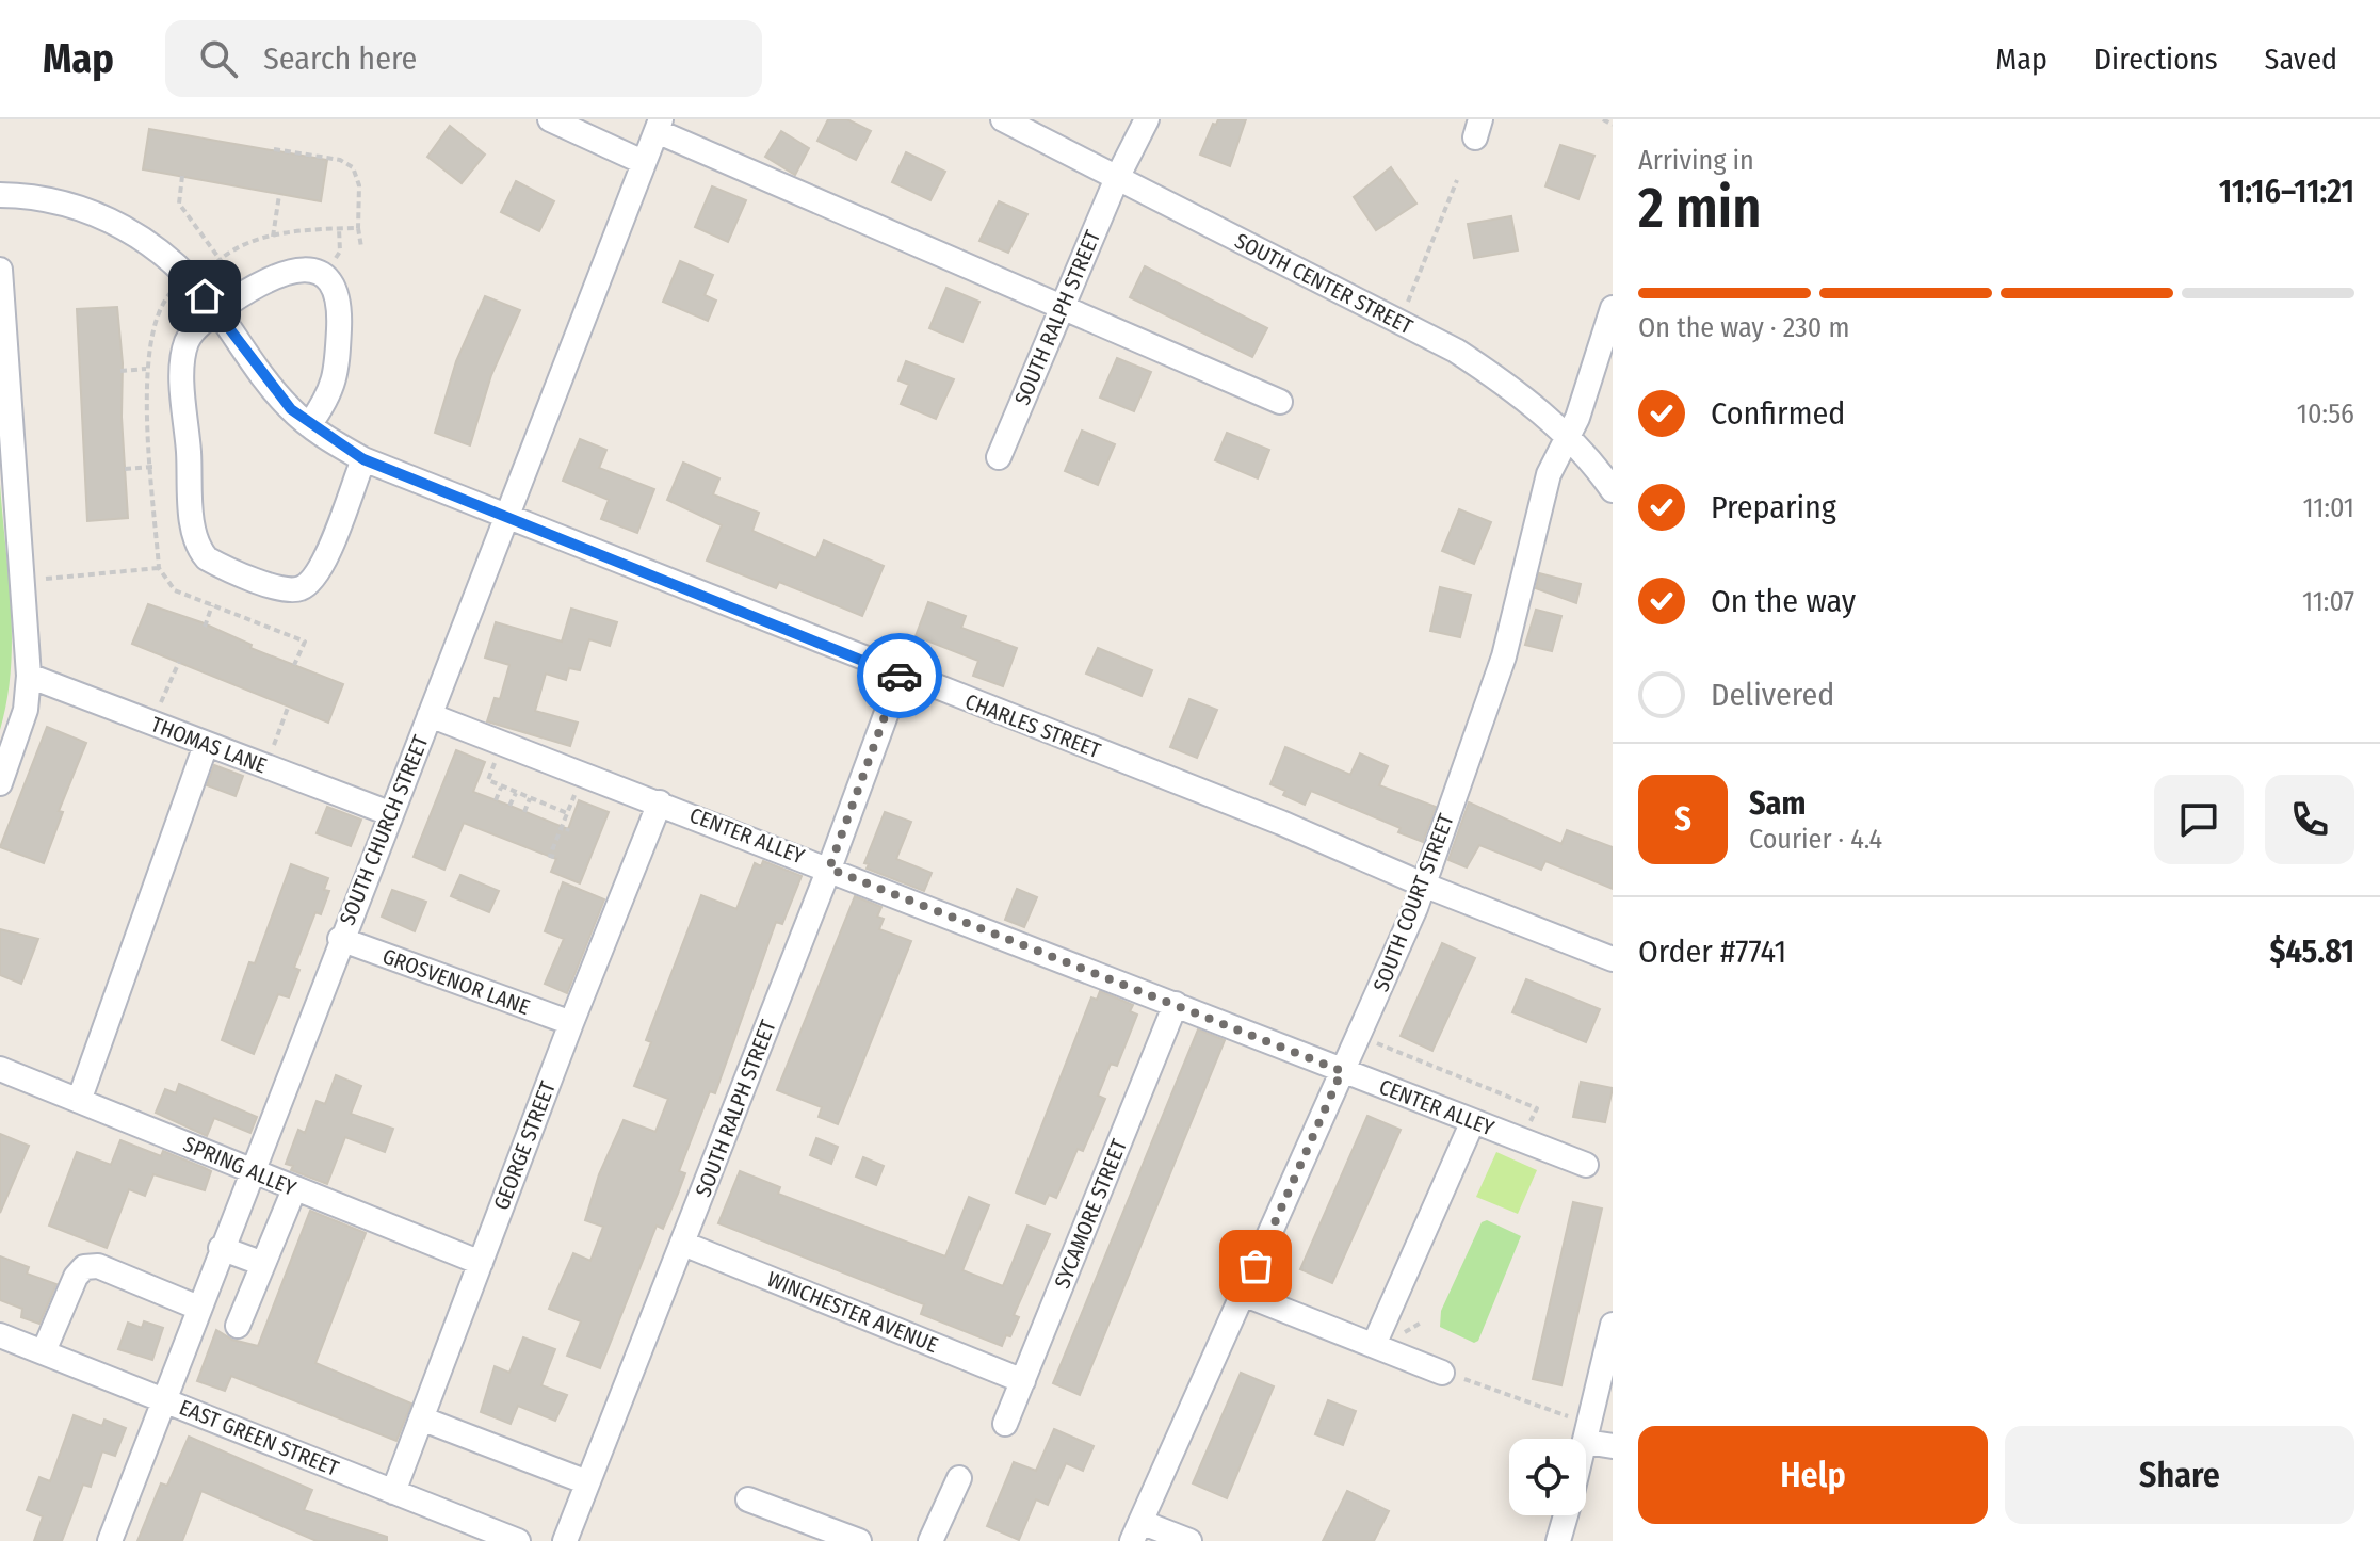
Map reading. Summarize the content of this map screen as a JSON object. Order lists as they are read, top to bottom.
{
  "streets": {
    "street": [
      "SOUTH CENTER STREET",
      "SOUTH RALPH STREET",
      "CHARLES STREET",
      "THOMAS LANE",
      "SOUTH CHURCH STREET",
      "CENTER ALLEY",
      "SOUTH COURT STREET",
      "GROSVENOR LANE",
      "GEORGE STREET",
      "SPRING ALLEY",
      "SYCAMORE STREET",
      "WINCHESTER AVENUE",
      "EAST GREEN STREET"
    ]
  },
  "crossings": [
    ["SOUTH CENTER STREET", "SOUTH RALPH STREET"],
    ["SOUTH CENTER STREET", "SOUTH COURT STREET"],
    ["SOUTH RALPH STREET", "CHARLES STREET"],
    ["SOUTH RALPH STREET", "CENTER ALLEY"],
    ["SOUTH RALPH STREET", "WINCHESTER AVENUE"],
    ["CHARLES STREET", "SOUTH CHURCH STREET"],
    ["CHARLES STREET", "SOUTH COURT STREET"],
    ["THOMAS LANE", "SOUTH CHURCH STREET"],
    ["SOUTH CHURCH STREET", "CENTER ALLEY"],
    ["SOUTH CHURCH STREET", "GROSVENOR LANE"],
    ["SOUTH CHURCH STREET", "SPRING ALLEY"],
    ["SOUTH CHURCH STREET", "EAST GREEN STREET"],
    ["CENTER ALLEY", "SOUTH COURT STREET"],
    ["CENTER ALLEY", "GEORGE STREET"],
    ["CENTER ALLEY", "SYCAMORE STREET"],
    ["GROSVENOR LANE", "GEORGE STREET"],
    ["GEORGE STREET", "SPRING ALLEY"],
    ["GEORGE STREET", "EAST GREEN STREET"],
    ["SYCAMORE STREET", "WINCHESTER AVENUE"]
  ],
  "page": {
    "header": "Map",
    "search": "Search here",
    "nav": ["Map", "Directions", "Saved"],
    "heading": ["2 min", "Arriving in", "11:16–11:21"],
    "panel": [
      "Sam",
      "Courier · 4.4",
      "Order #7741",
      "$45.81"
    ],
    "bar": "On the way · 230 m",
    "list": [
      ["Confirmed", "10:56"],
      ["Preparing", "11:01"],
      ["On the way", "11:07"],
      "Delivered"
    ],
    "round": "S",
    "buttons": ["Help", "Share"]
  }
}
